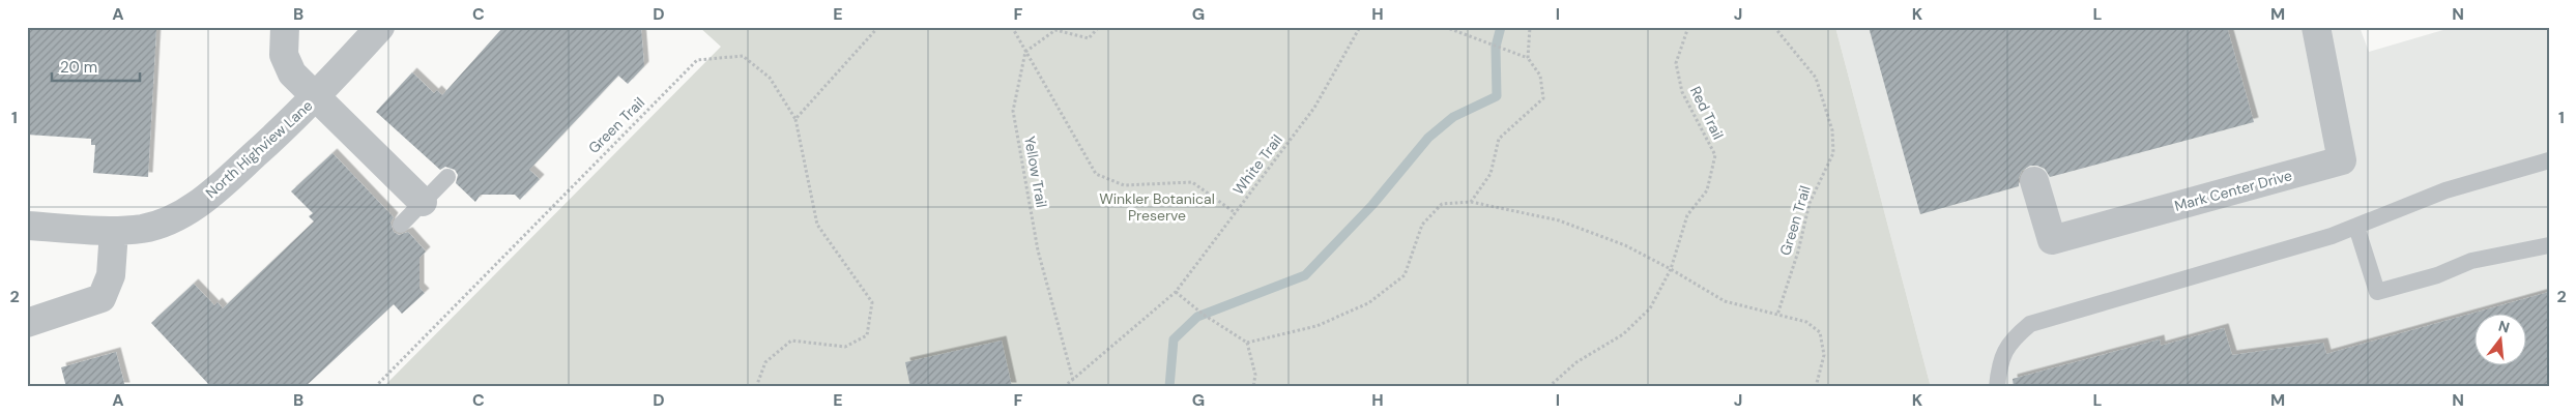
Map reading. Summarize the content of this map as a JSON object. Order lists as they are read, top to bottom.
{
  "streets": {
    "street": ["North Highview Lane", "Mark Center Drive"],
    "path": [
      "Red Trail",
      "Green Trail",
      "White Trail",
      "Yellow Trail"
    ]
  },
  "crossings": [
    ["White Trail", "Yellow Trail"]
  ],
  "parks": ["Winkler Botanical Preserve"],
  "scale_bar": "20 m",
  "north": "top",
  "grid": {
    "columns": [
      "A",
      "B",
      "C",
      "D",
      "E",
      "F",
      "G",
      "H",
      "I",
      "J",
      "K",
      "L",
      "M",
      "N"
    ],
    "rows": ["1", "2"]
  }
}
